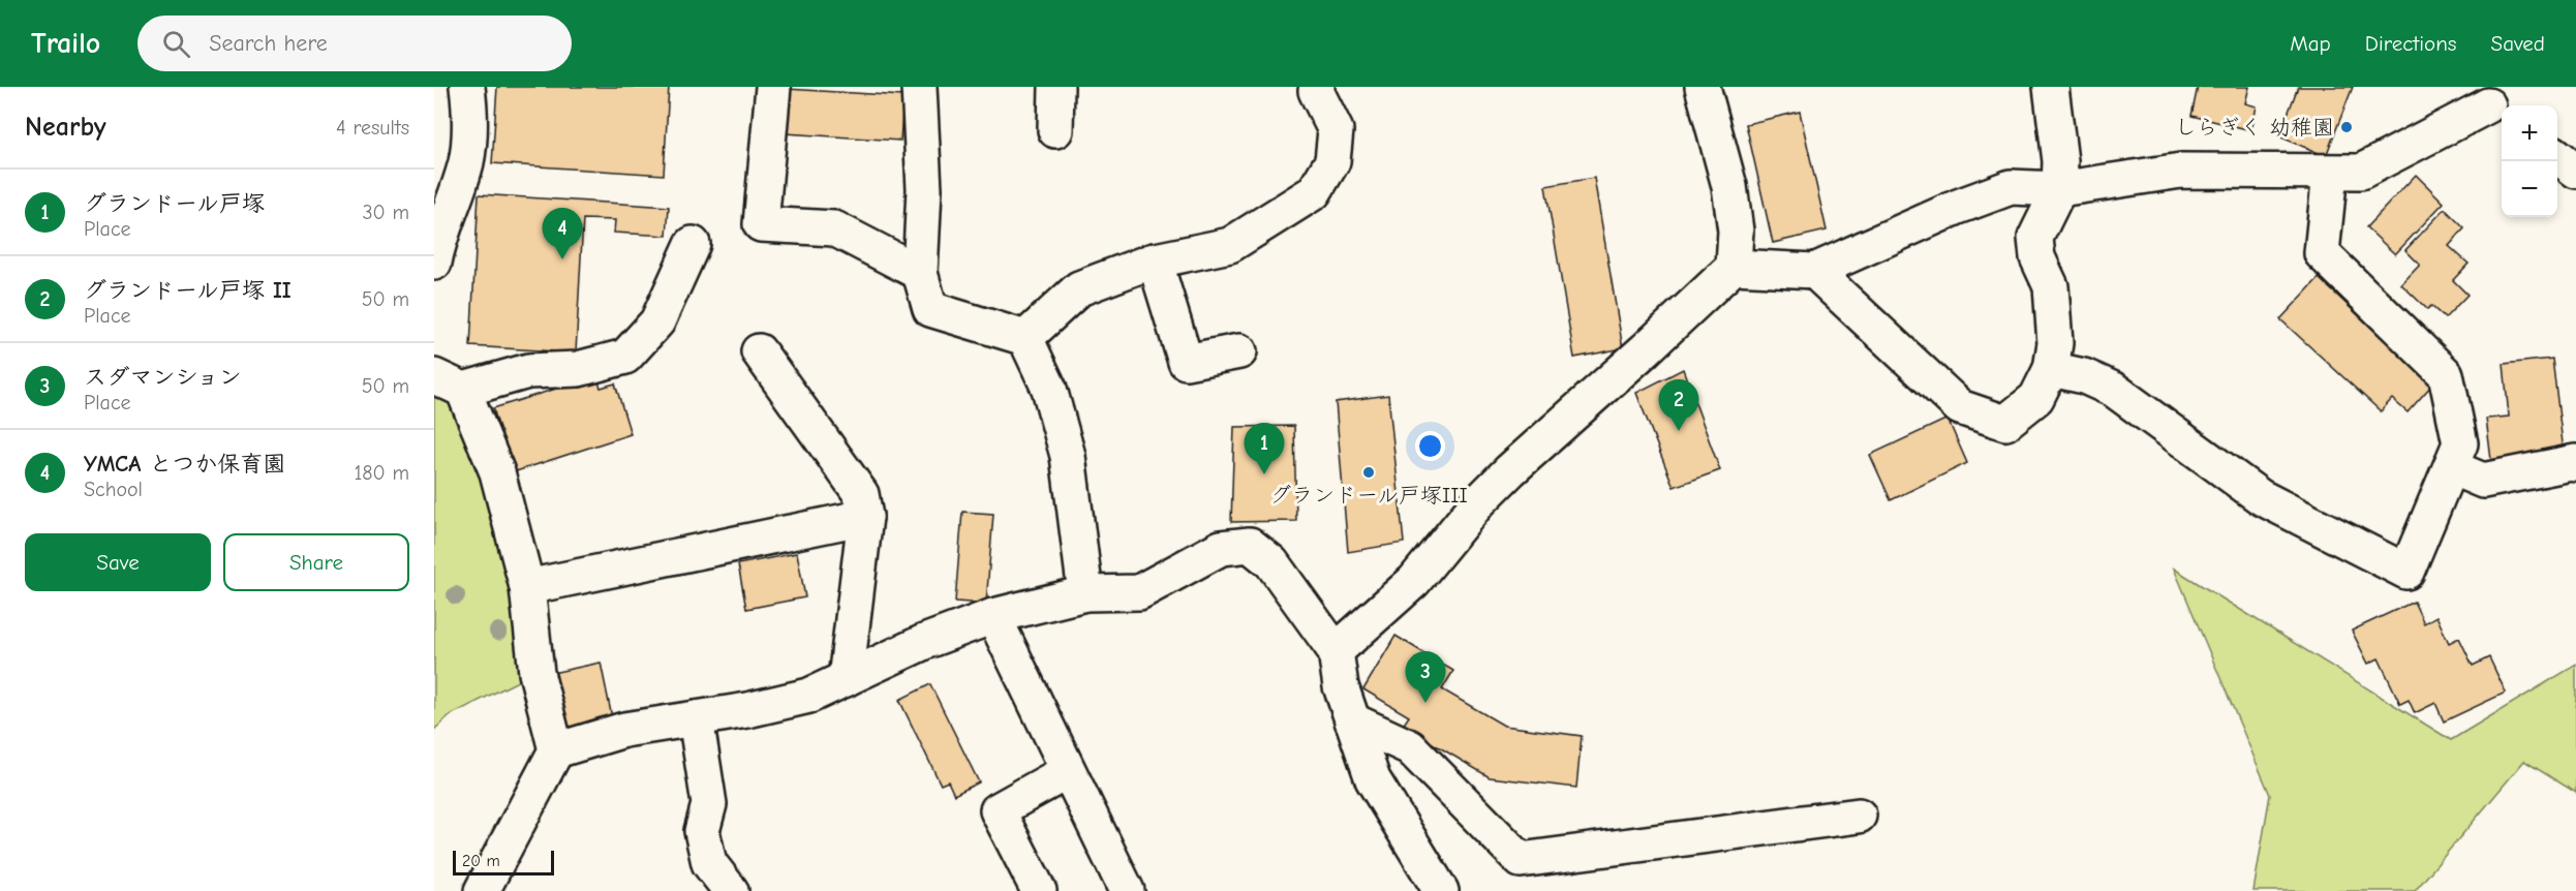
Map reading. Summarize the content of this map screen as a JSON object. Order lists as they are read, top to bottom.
{
  "places": ["しらぎく 幼稚園", "グランドール戸塚III"],
  "scale_bar": "20 m",
  "page": {
    "header": "Trailo",
    "search": "Search here",
    "nav": ["Map", "Directions", "Saved"],
    "heading": ["Nearby", "4 results"],
    "map_buttons": ["+", "−"],
    "list": [
      {
        "mark": "1",
        "name": "グランドール戸塚",
        "note": "Place",
        "value": "30 m"
      },
      {
        "mark": "2",
        "name": "グランドール戸塚 II",
        "note": "Place",
        "value": "50 m"
      },
      {
        "mark": "3",
        "name": "スダマンション",
        "note": "Place",
        "value": "50 m"
      },
      {
        "mark": "4",
        "name": "YMCA とつか保育園",
        "note": "School",
        "value": "180 m"
      }
    ],
    "pins": [
      "4",
      "2",
      "1",
      "3"
    ],
    "buttons": ["Save", "Share"],
    "scale": "20 m"
  }
}
